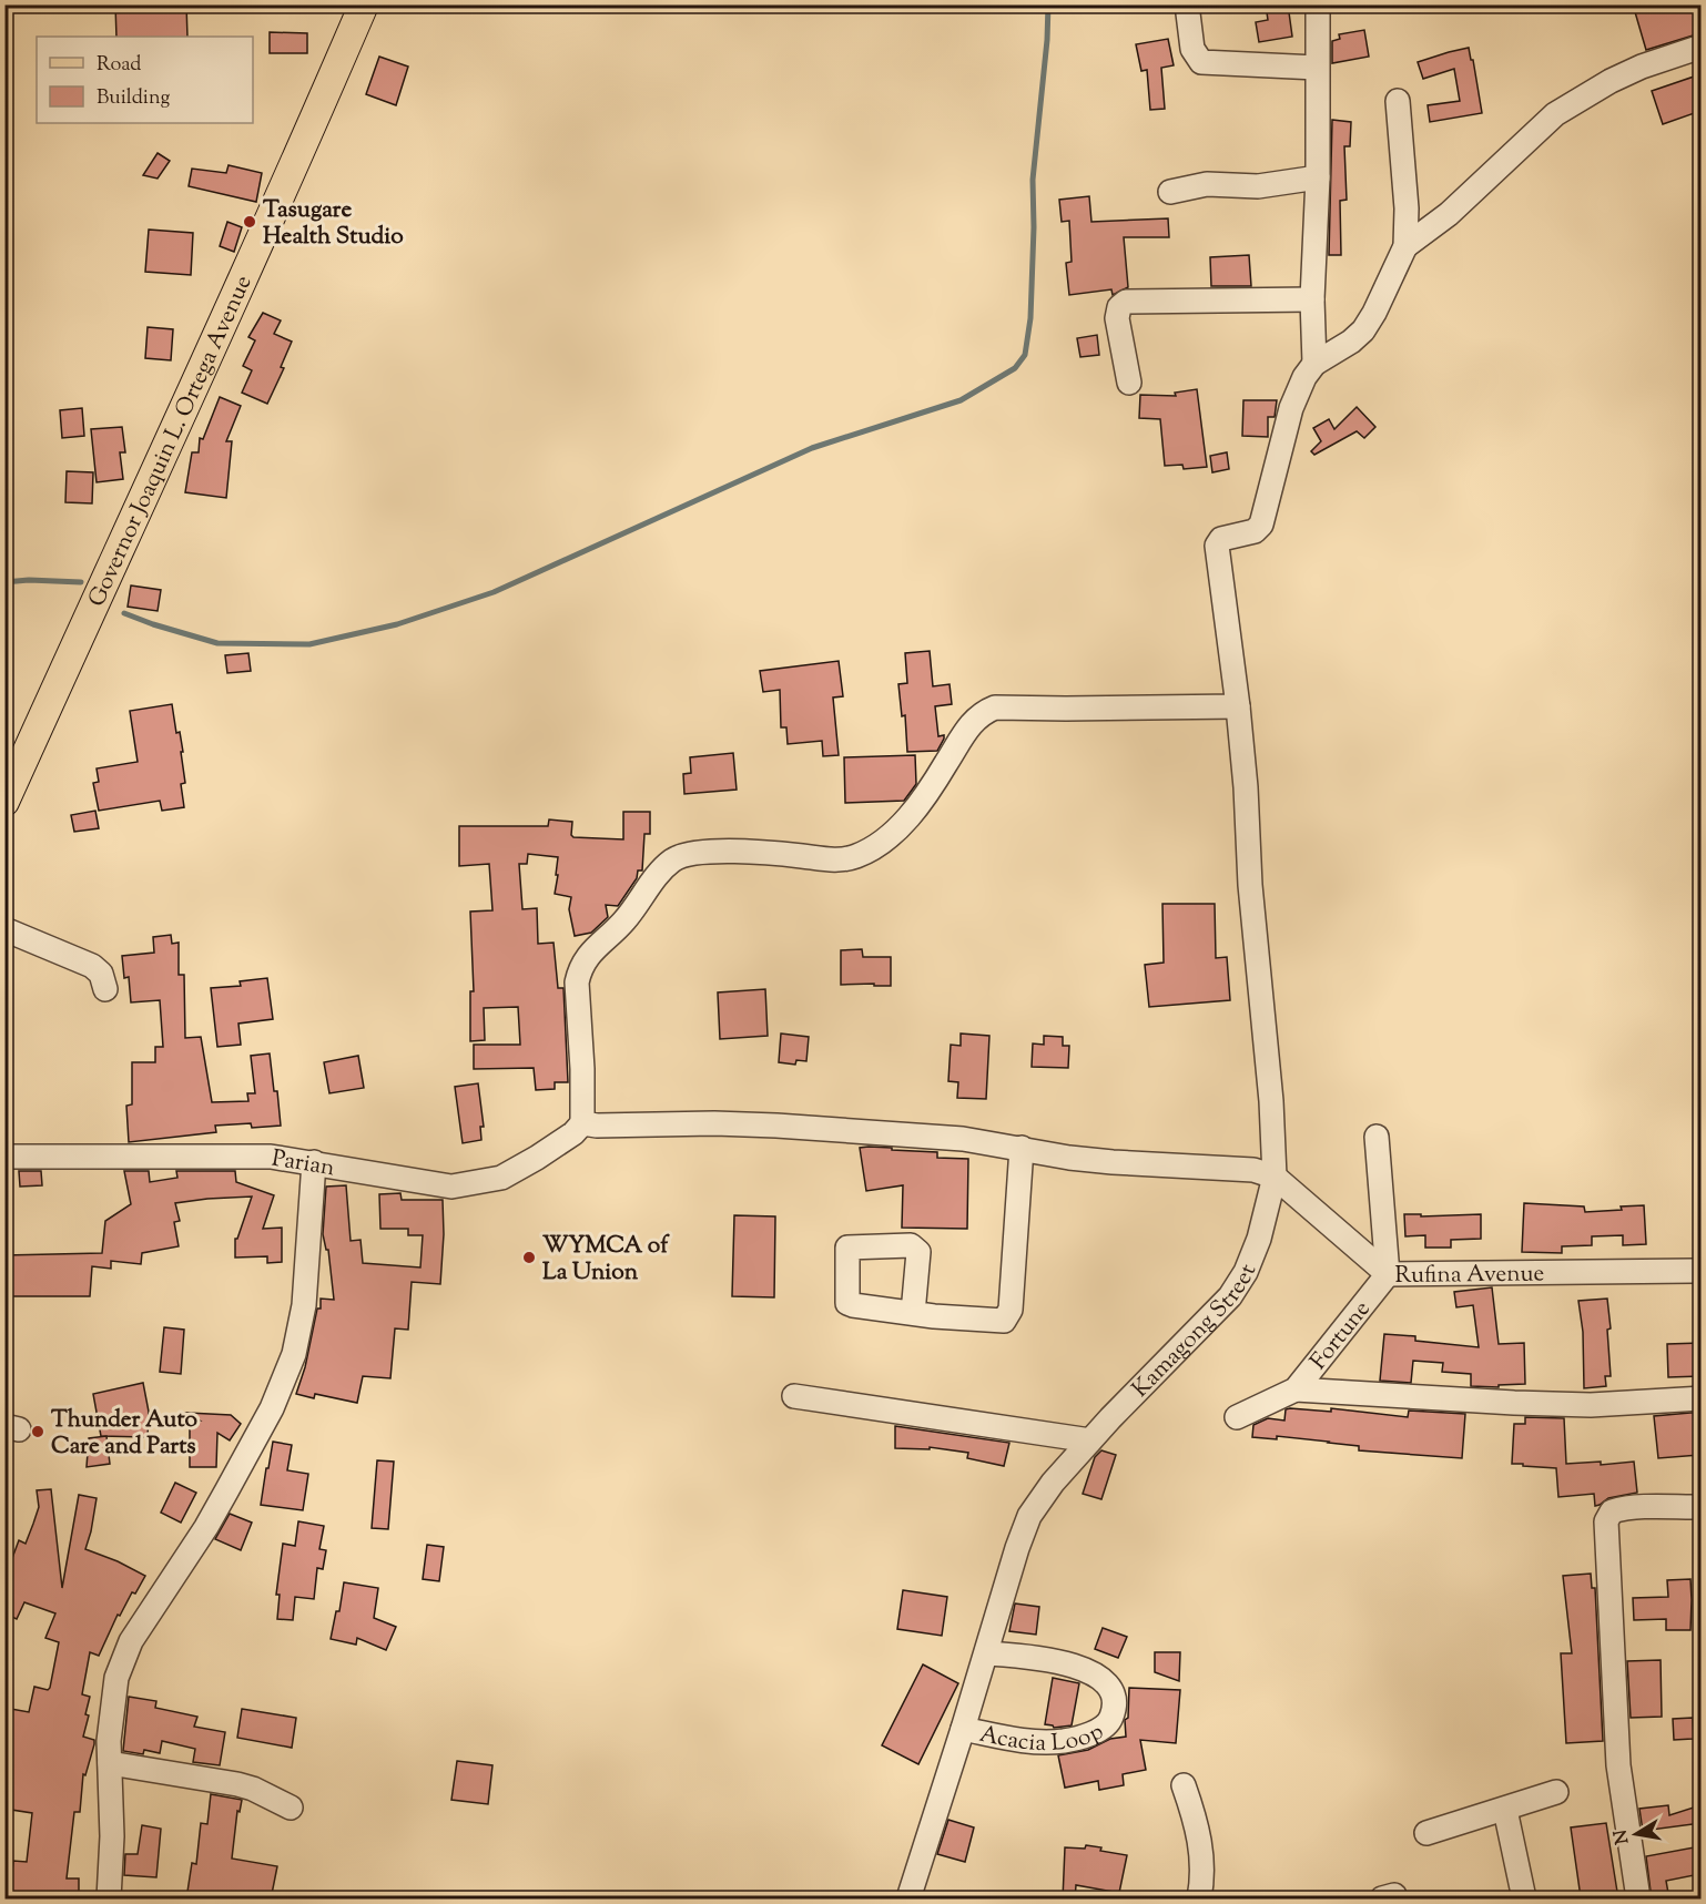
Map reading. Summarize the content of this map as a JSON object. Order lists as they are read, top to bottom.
{
  "streets": {
    "main road": ["Governor Joaquin L. Ortega Avenue"],
    "street": [
      "Parian",
      "Rufina Avenue",
      "Kamagong Street",
      "Fortune",
      "Acacia Loop"
    ]
  },
  "crossings": [
    ["Rufina Avenue", "Kamagong Street"],
    ["Rufina Avenue", "Fortune"],
    ["Kamagong Street", "Acacia Loop"]
  ],
  "places": ["Tasugare Health Studio", "WYMCA of La Union", "Thunder Auto Care and Parts"],
  "legend": ["Road", "Building"],
  "north": "left"
}
